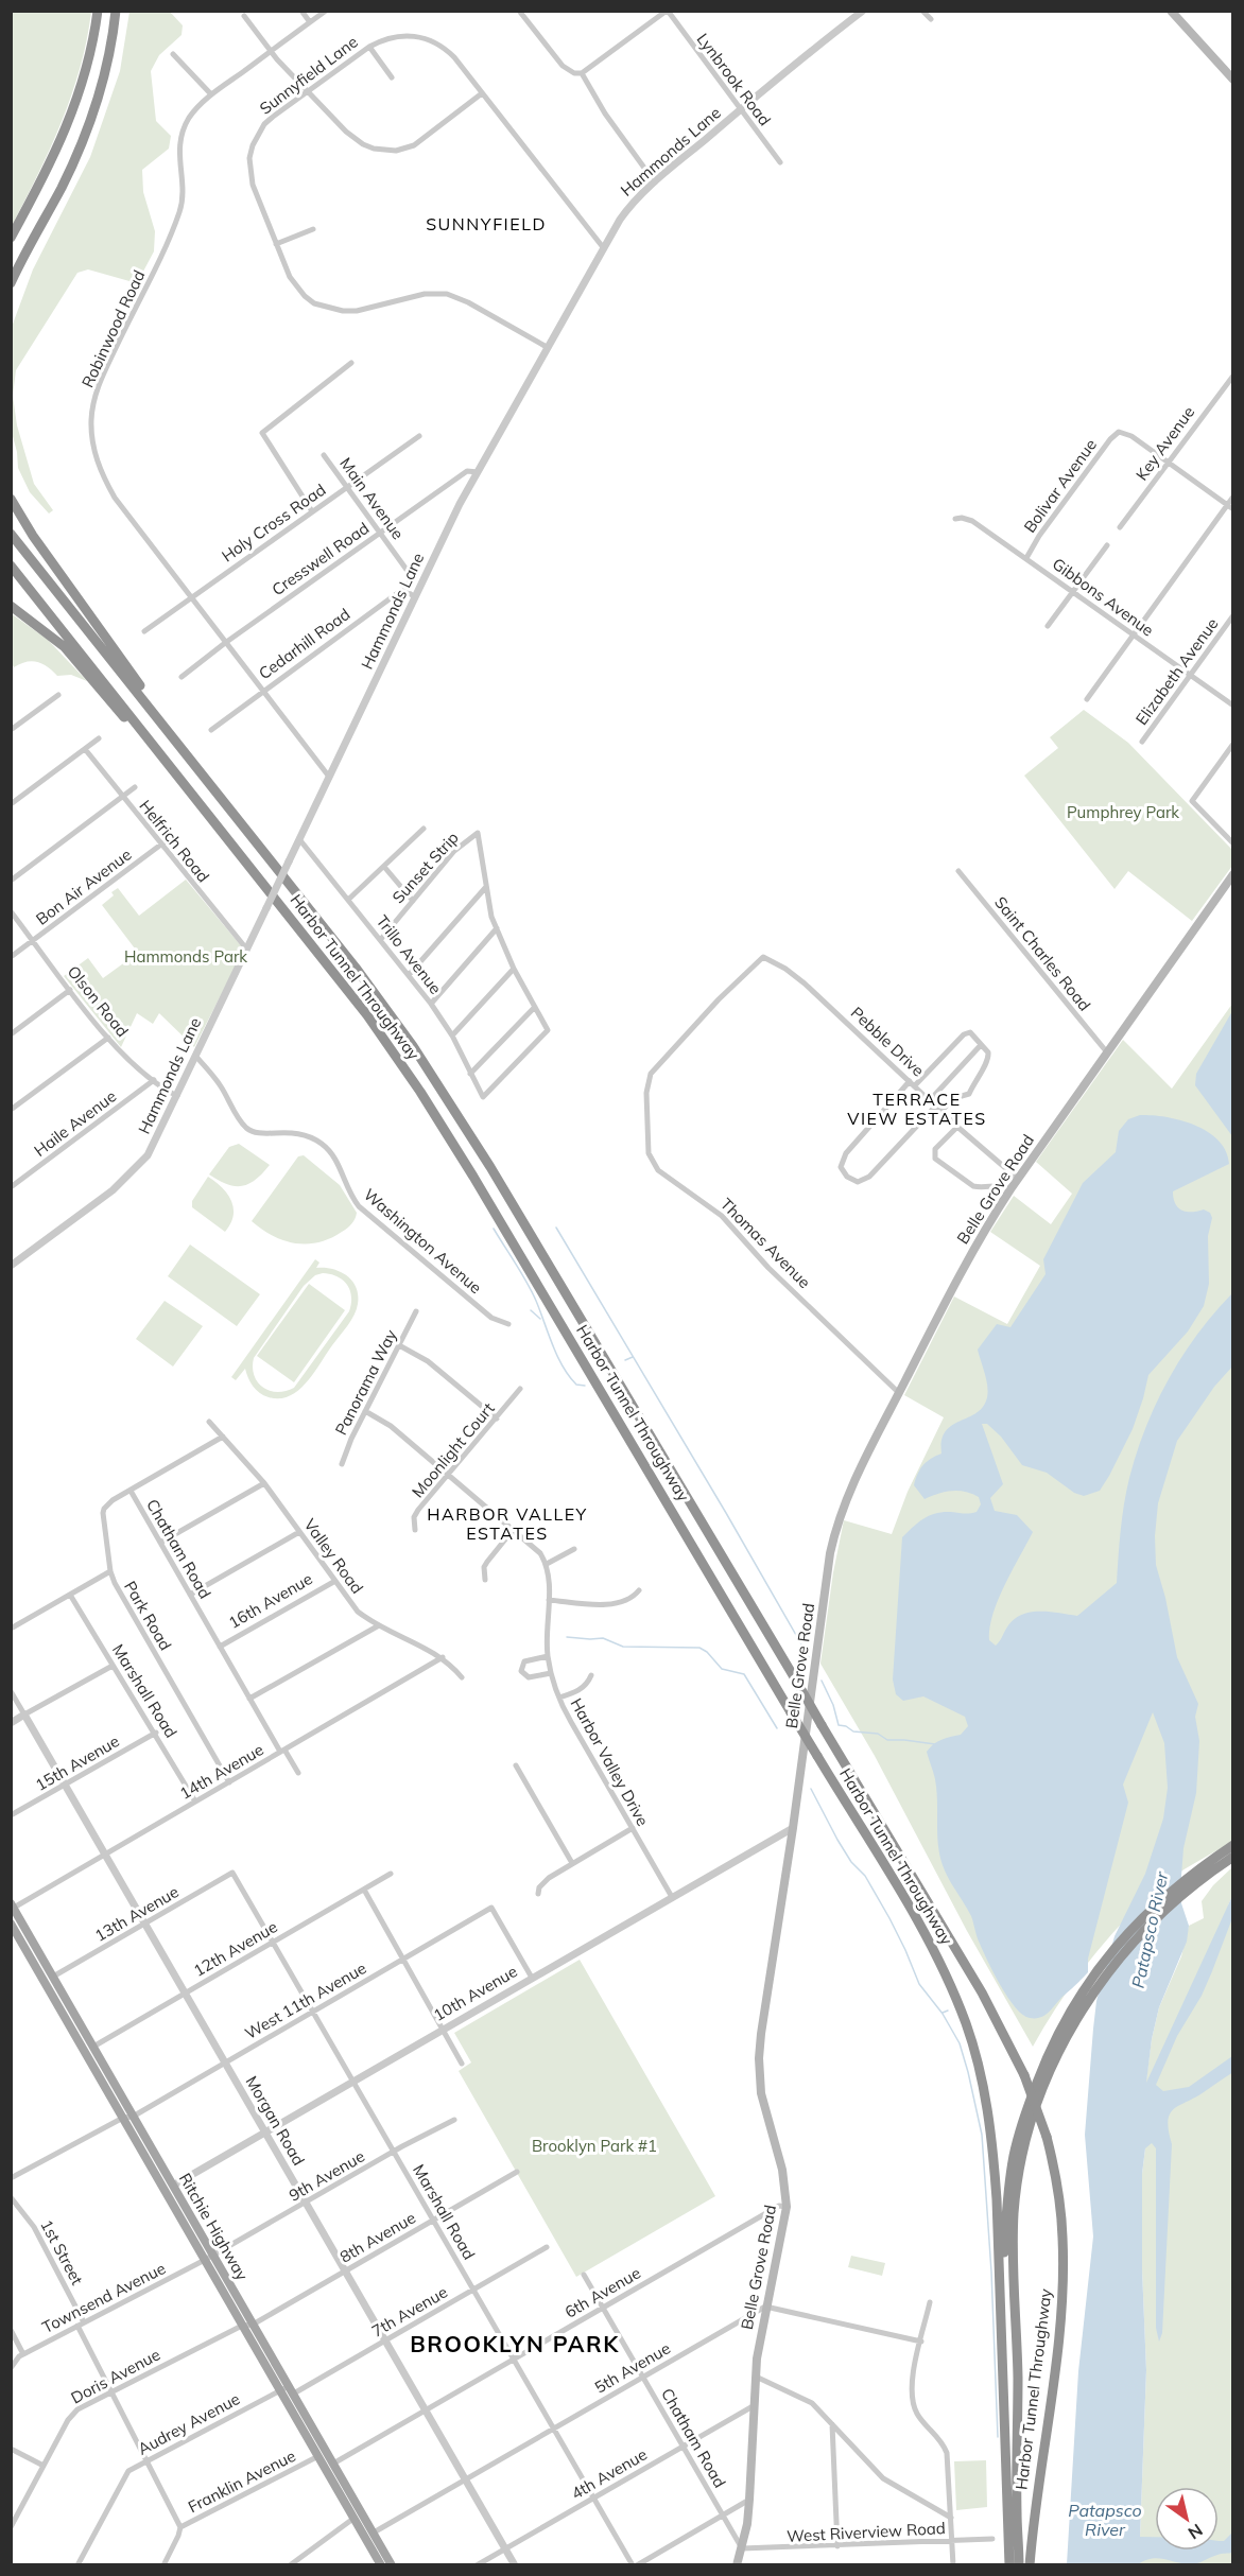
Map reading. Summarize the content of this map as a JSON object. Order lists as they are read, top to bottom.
{
  "streets": {
    "highway": ["Harbor Tunnel Throughway"],
    "main road": ["Belle Grove Road", "Ritchie Highway"],
    "street": [
      "Sunnyfield Lane",
      "Lynbrook Road",
      "Hammonds Lane",
      "Robinwood Road",
      "Key Avenue",
      "Bolivar Avenue",
      "Main Avenue",
      "Holy Cross Road",
      "Cresswell Road",
      "Gibbons Avenue",
      "Cedarhill Road",
      "Elizabeth Avenue",
      "Helfrich Road",
      "Sunset Strip",
      "Bon Air Avenue",
      "Saint Charles Road",
      "Trillo Avenue",
      "Olson Road",
      "Pebble Drive",
      "Haile Avenue",
      "Washington Avenue",
      "Thomas Avenue",
      "Panorama Way",
      "Moonlight Court",
      "Chatham Road",
      "Valley Road",
      "16th Avenue",
      "Park Road",
      "Marshall Road",
      "Harbor Valley Drive",
      "15th Avenue",
      "14th Avenue",
      "13th Avenue",
      "12th Avenue",
      "10th Avenue",
      "West 11th Avenue",
      "Morgan Road",
      "9th Avenue",
      "8th Avenue",
      "1st Street",
      "6th Avenue",
      "Townsend Avenue",
      "7th Avenue",
      "5th Avenue",
      "Doris Avenue",
      "Audrey Avenue",
      "4th Avenue",
      "Franklin Avenue",
      "West Riverview Road"
    ]
  },
  "crossings": [
    ["Sunnyfield Lane", "Hammonds Lane"],
    ["Lynbrook Road", "Hammonds Lane"],
    ["Hammonds Lane", "Robinwood Road"],
    ["Hammonds Lane", "Cresswell Road"],
    ["Hammonds Lane", "Helfrich Road"],
    ["Hammonds Lane", "Trillo Avenue"],
    ["Hammonds Lane", "Olson Road"],
    ["Hammonds Lane", "Washington Avenue"],
    ["Robinwood Road", "Holy Cross Road"],
    ["Robinwood Road", "Cresswell Road"],
    ["Robinwood Road", "Cedarhill Road"],
    ["Key Avenue", "Bolivar Avenue"],
    ["Bolivar Avenue", "Gibbons Avenue"],
    ["Main Avenue", "Holy Cross Road"],
    ["Main Avenue", "Cresswell Road"],
    ["Main Avenue", "Cedarhill Road"],
    ["Gibbons Avenue", "Elizabeth Avenue"],
    ["Helfrich Road", "Bon Air Avenue"],
    ["Sunset Strip", "Trillo Avenue"],
    ["Bon Air Avenue", "Olson Road"],
    ["Saint Charles Road", "Belle Grove Road"],
    ["Olson Road", "Haile Avenue"],
    ["Pebble Drive", "Belle Grove Road"],
    ["Pebble Drive", "Thomas Avenue"],
    ["Belle Grove Road", "Thomas Avenue"],
    ["Belle Grove Road", "Chatham Road"],
    ["Belle Grove Road", "10th Avenue"],
    ["Belle Grove Road", "6th Avenue"],
    ["Belle Grove Road", "5th Avenue"],
    ["Belle Grove Road", "4th Avenue"],
    ["Belle Grove Road", "West Riverview Road"],
    ["Chatham Road", "16th Avenue"],
    ["Chatham Road", "Park Road"],
    ["Chatham Road", "14th Avenue"],
    ["Chatham Road", "6th Avenue"],
    ["Chatham Road", "5th Avenue"],
    ["Chatham Road", "4th Avenue"],
    ["Chatham Road", "West Riverview Road"],
    ["Valley Road", "16th Avenue"],
    ["Valley Road", "Park Road"],
    ["Valley Road", "14th Avenue"],
    ["Park Road", "14th Avenue"],
    ["Marshall Road", "15th Avenue"],
    ["Marshall Road", "14th Avenue"],
    ["Marshall Road", "13th Avenue"],
    ["Marshall Road", "12th Avenue"],
    ["Marshall Road", "10th Avenue"],
    ["Marshall Road", "West 11th Avenue"],
    ["Marshall Road", "9th Avenue"],
    ["Marshall Road", "8th Avenue"],
    ["Marshall Road", "6th Avenue"],
    ["Marshall Road", "7th Avenue"],
    ["Marshall Road", "5th Avenue"],
    ["Marshall Road", "4th Avenue"],
    ["Harbor Valley Drive", "10th Avenue"],
    ["15th Avenue", "Morgan Road"],
    ["14th Avenue", "Morgan Road"],
    ["14th Avenue", "Ritchie Highway"],
    ["13th Avenue", "Morgan Road"],
    ["13th Avenue", "Ritchie Highway"],
    ["12th Avenue", "Morgan Road"],
    ["12th Avenue", "Ritchie Highway"],
    ["10th Avenue", "West 11th Avenue"],
    ["10th Avenue", "Morgan Road"],
    ["10th Avenue", "Ritchie Highway"],
    ["West 11th Avenue", "Morgan Road"],
    ["West 11th Avenue", "Ritchie Highway"],
    ["Morgan Road", "9th Avenue"],
    ["Morgan Road", "8th Avenue"],
    ["Morgan Road", "6th Avenue"],
    ["Morgan Road", "7th Avenue"],
    ["Morgan Road", "5th Avenue"],
    ["Morgan Road", "4th Avenue"],
    ["9th Avenue", "Ritchie Highway"],
    ["9th Avenue", "Townsend Avenue"],
    ["Ritchie Highway", "8th Avenue"],
    ["Ritchie Highway", "6th Avenue"],
    ["Ritchie Highway", "Townsend Avenue"],
    ["Ritchie Highway", "7th Avenue"],
    ["Ritchie Highway", "5th Avenue"],
    ["Ritchie Highway", "Doris Avenue"],
    ["Ritchie Highway", "Audrey Avenue"],
    ["Ritchie Highway", "Franklin Avenue"],
    ["8th Avenue", "Doris Avenue"],
    ["1st Street", "Townsend Avenue"],
    ["1st Street", "Doris Avenue"],
    ["1st Street", "Audrey Avenue"],
    ["1st Street", "Franklin Avenue"],
    ["7th Avenue", "Audrey Avenue"]
  ],
  "districts": [
    "SUNNYFIELD",
    "TERRACE VIEW ESTATES",
    "HARBOR VALLEY ESTATES",
    "BROOKLYN PARK"
  ],
  "water": ["Patapsco River"],
  "parks": ["Pumphrey Park", "Hammonds Park", "Brooklyn Park #1"],
  "north": "bottom right"
}
